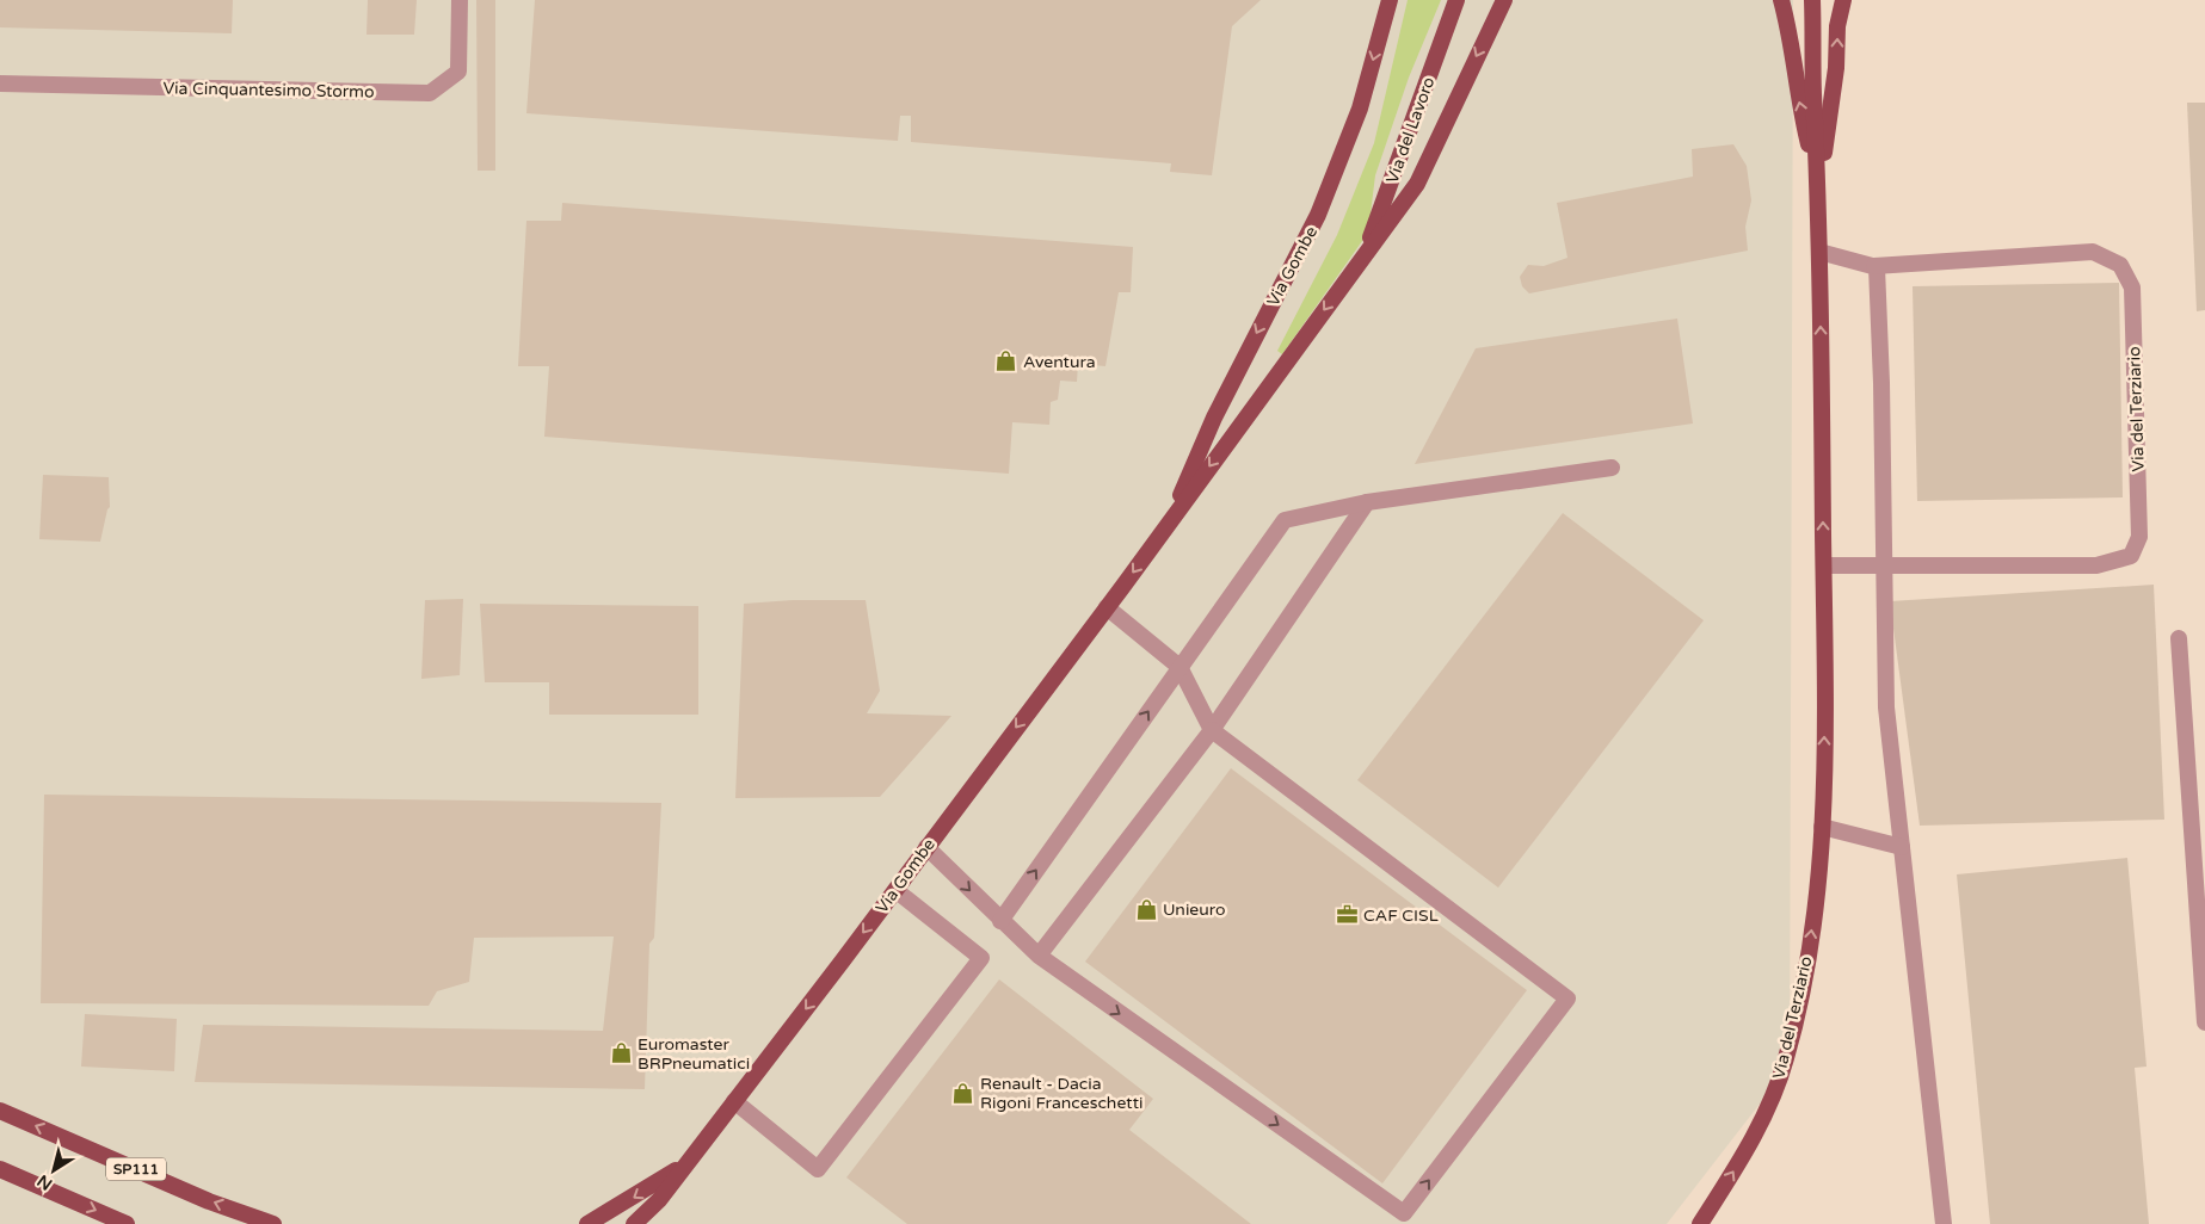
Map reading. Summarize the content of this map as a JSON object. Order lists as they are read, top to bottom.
{
  "streets": {
    "main road": [
      "Via del Lavoro",
      "Via Gombe",
      "Via del Terziario",
      "SP111"
    ],
    "street": ["Via Cinquantesimo Stormo"]
  },
  "crossings": [
    ["Via del Lavoro", "Via Gombe"]
  ],
  "one_way": ["Via Gombe", "Via del Terziario"],
  "places": {
    "shop": [
      "Aventura",
      "Unieuro",
      "Euromaster BRPneumatici",
      "Renault - Dacia Rigoni Franceschetti"
    ],
    "office": ["CAF CISL"]
  },
  "north": "bottom left"
}
